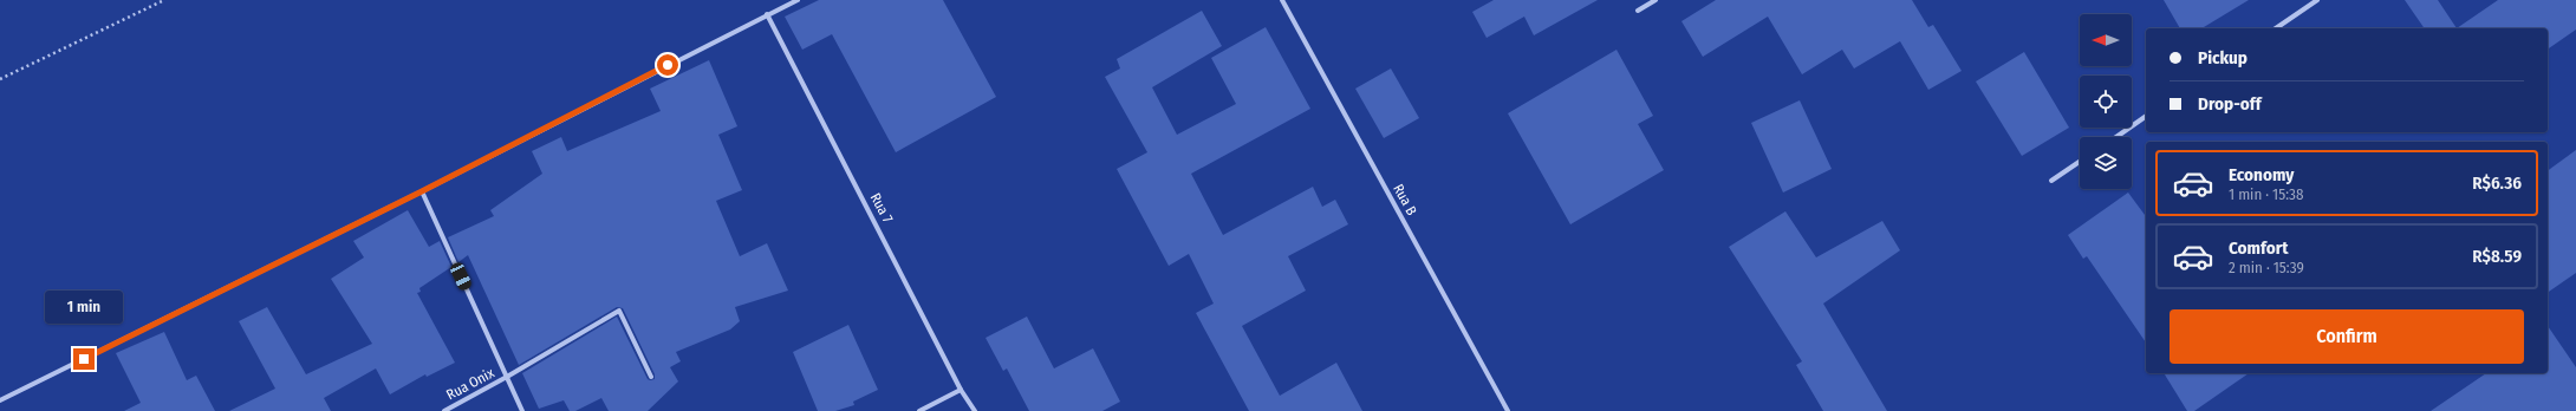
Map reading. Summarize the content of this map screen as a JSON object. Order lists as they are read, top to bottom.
{
  "streets": {
    "street": ["Rua B", "Rua 7", "Rua Onix"]
  },
  "north": "left",
  "page": {
    "banner": ["Pickup", "Drop-off"],
    "list": [
      {
        "name": "Economy",
        "note": "1 min · 15:38",
        "value": "R$6.36"
      },
      {
        "name": "Comfort",
        "note": "2 min · 15:39",
        "value": "R$8.59"
      }
    ],
    "bubble": "1 min",
    "buttons": "Confirm"
  }
}
